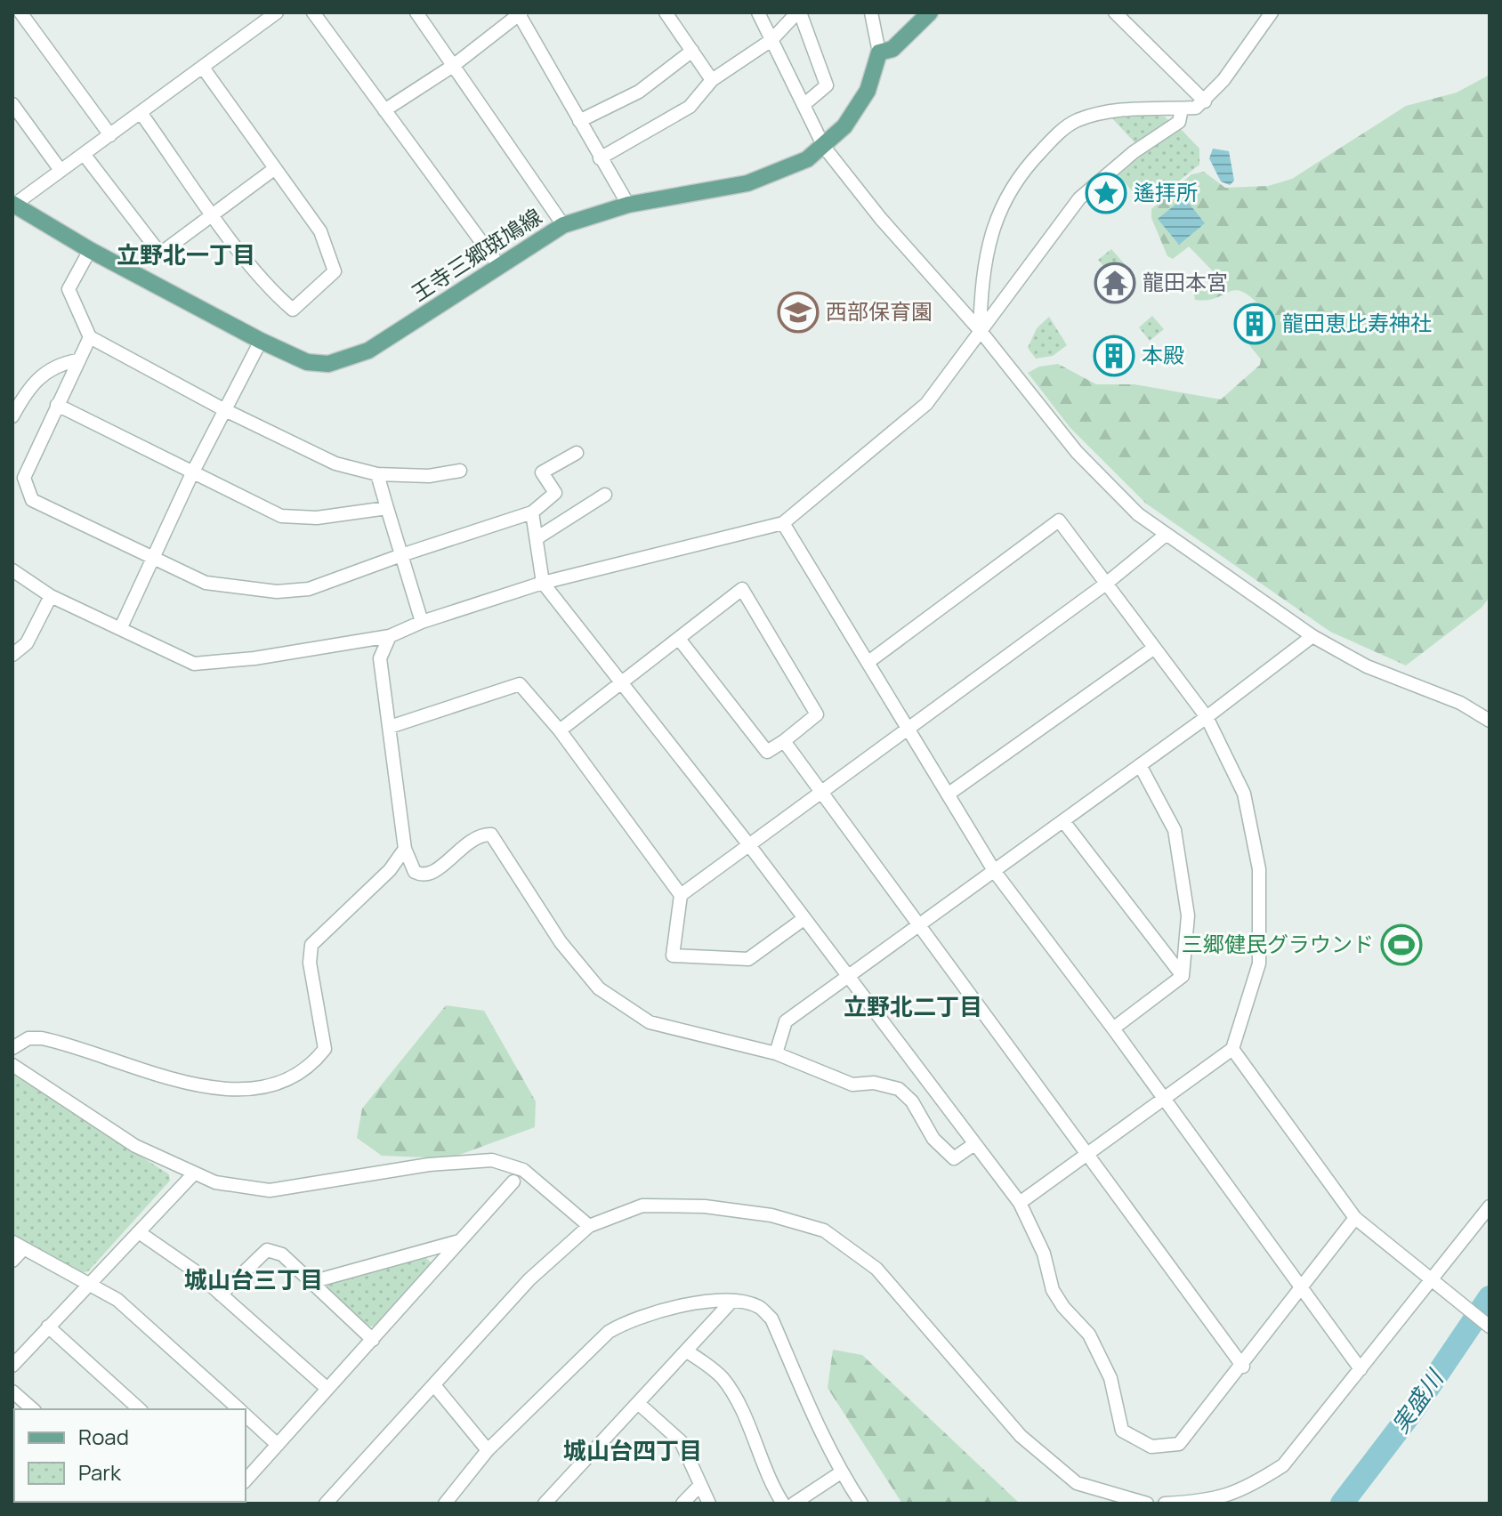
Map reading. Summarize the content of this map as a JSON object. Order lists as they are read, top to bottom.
{
  "streets": {
    "main road": ["王寺三郷斑鳩線"]
  },
  "districts": [
    "立野北一丁目",
    "立野北二丁目",
    "城山台三丁目",
    "城山台四丁目"
  ],
  "water": ["実盛川"],
  "places": {
    "place": ["遙拝所"],
    "temple": ["龍田本宮"],
    "school or university": ["西部保育園"],
    "building": ["龍田恵比寿神社", "本殿"],
    "sports": ["三郷健民グラウンド"]
  },
  "legend": ["Road", "Park"]
}
